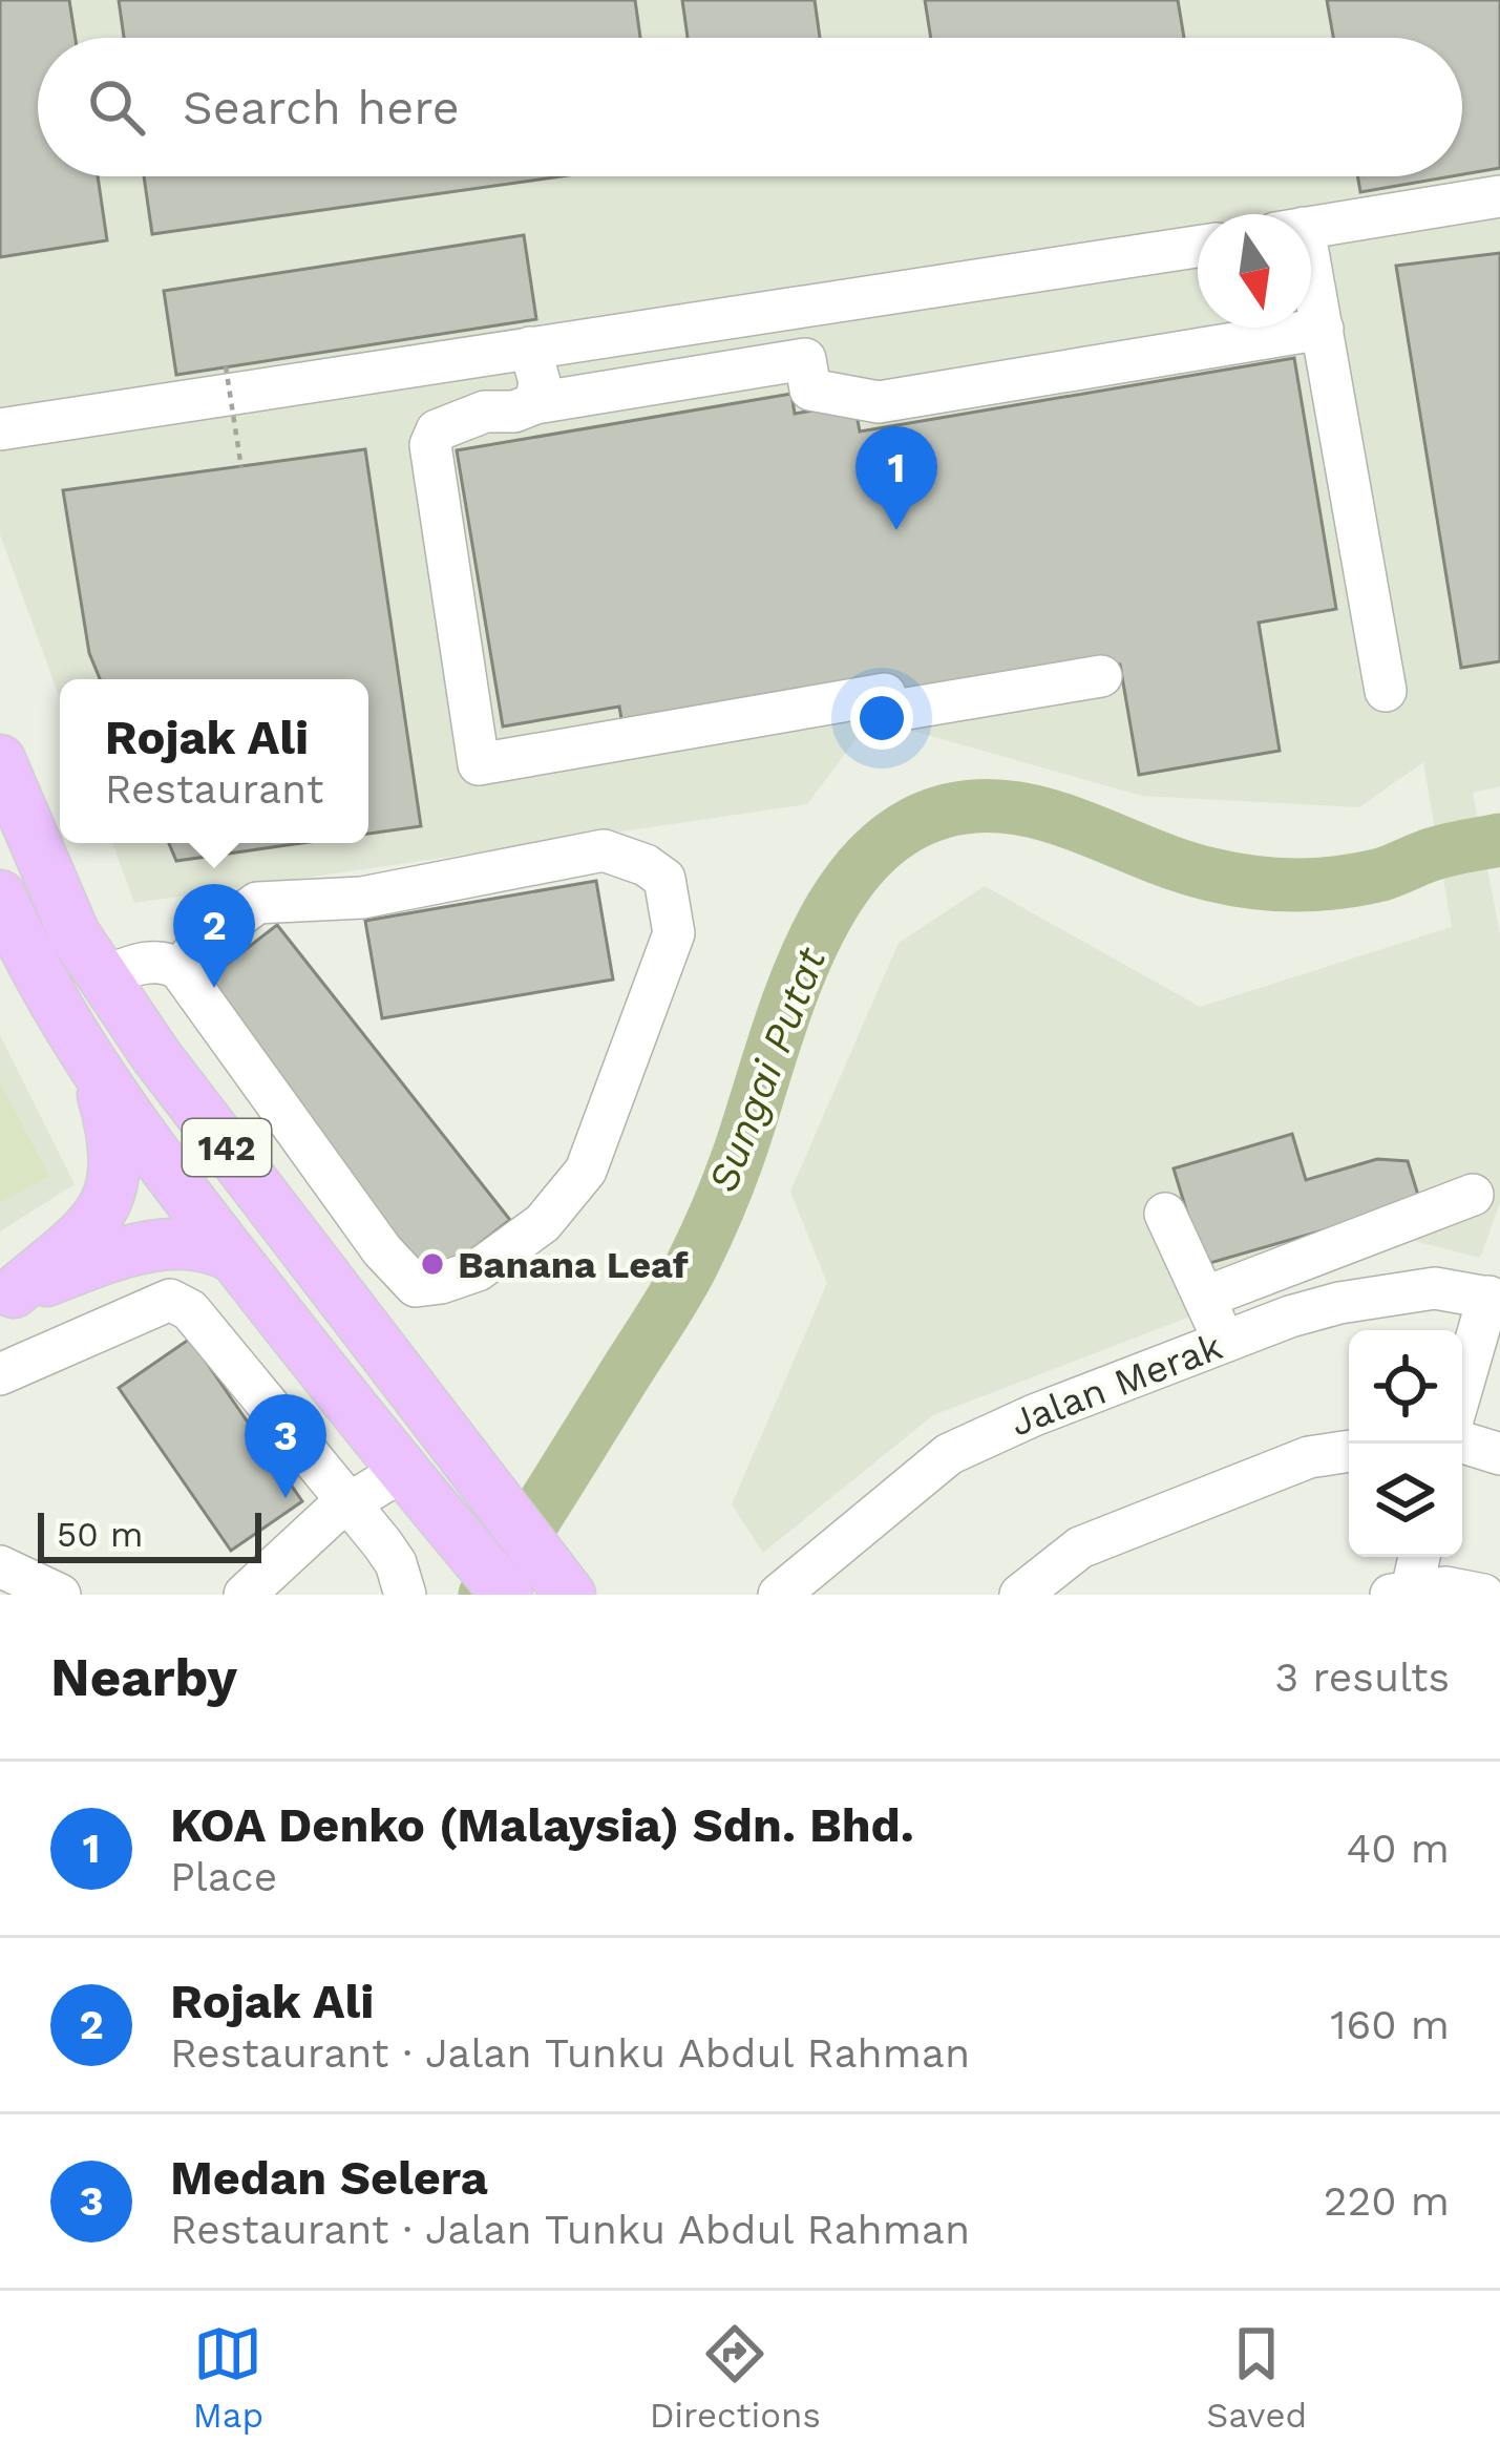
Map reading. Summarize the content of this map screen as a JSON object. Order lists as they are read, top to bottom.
{
  "streets": {
    "main road": ["142"],
    "street": ["Jalan Merak"]
  },
  "water": ["Sungai Putat"],
  "places": ["Banana Leaf"],
  "scale_bar": "50 m",
  "north": "bottom",
  "page": {
    "search": "Search here",
    "pins": ["1", "2", "3"],
    "popup": ["Rojak Ali", "Restaurant"],
    "scale": "50 m",
    "heading": ["Nearby", "3 results"],
    "list": [
      {
        "mark": "1",
        "name": "KOA Denko (Malaysia) Sdn. Bhd.",
        "note": "Place",
        "value": "40 m"
      },
      {
        "mark": "2",
        "name": "Rojak Ali",
        "note": "Restaurant · Jalan Tunku Abdul Rahman",
        "value": "160 m"
      },
      {
        "mark": "3",
        "name": "Medan Selera",
        "note": "Restaurant · Jalan Tunku Abdul Rahman",
        "value": "220 m"
      }
    ],
    "nav": ["Map", "Directions", "Saved"]
  }
}
